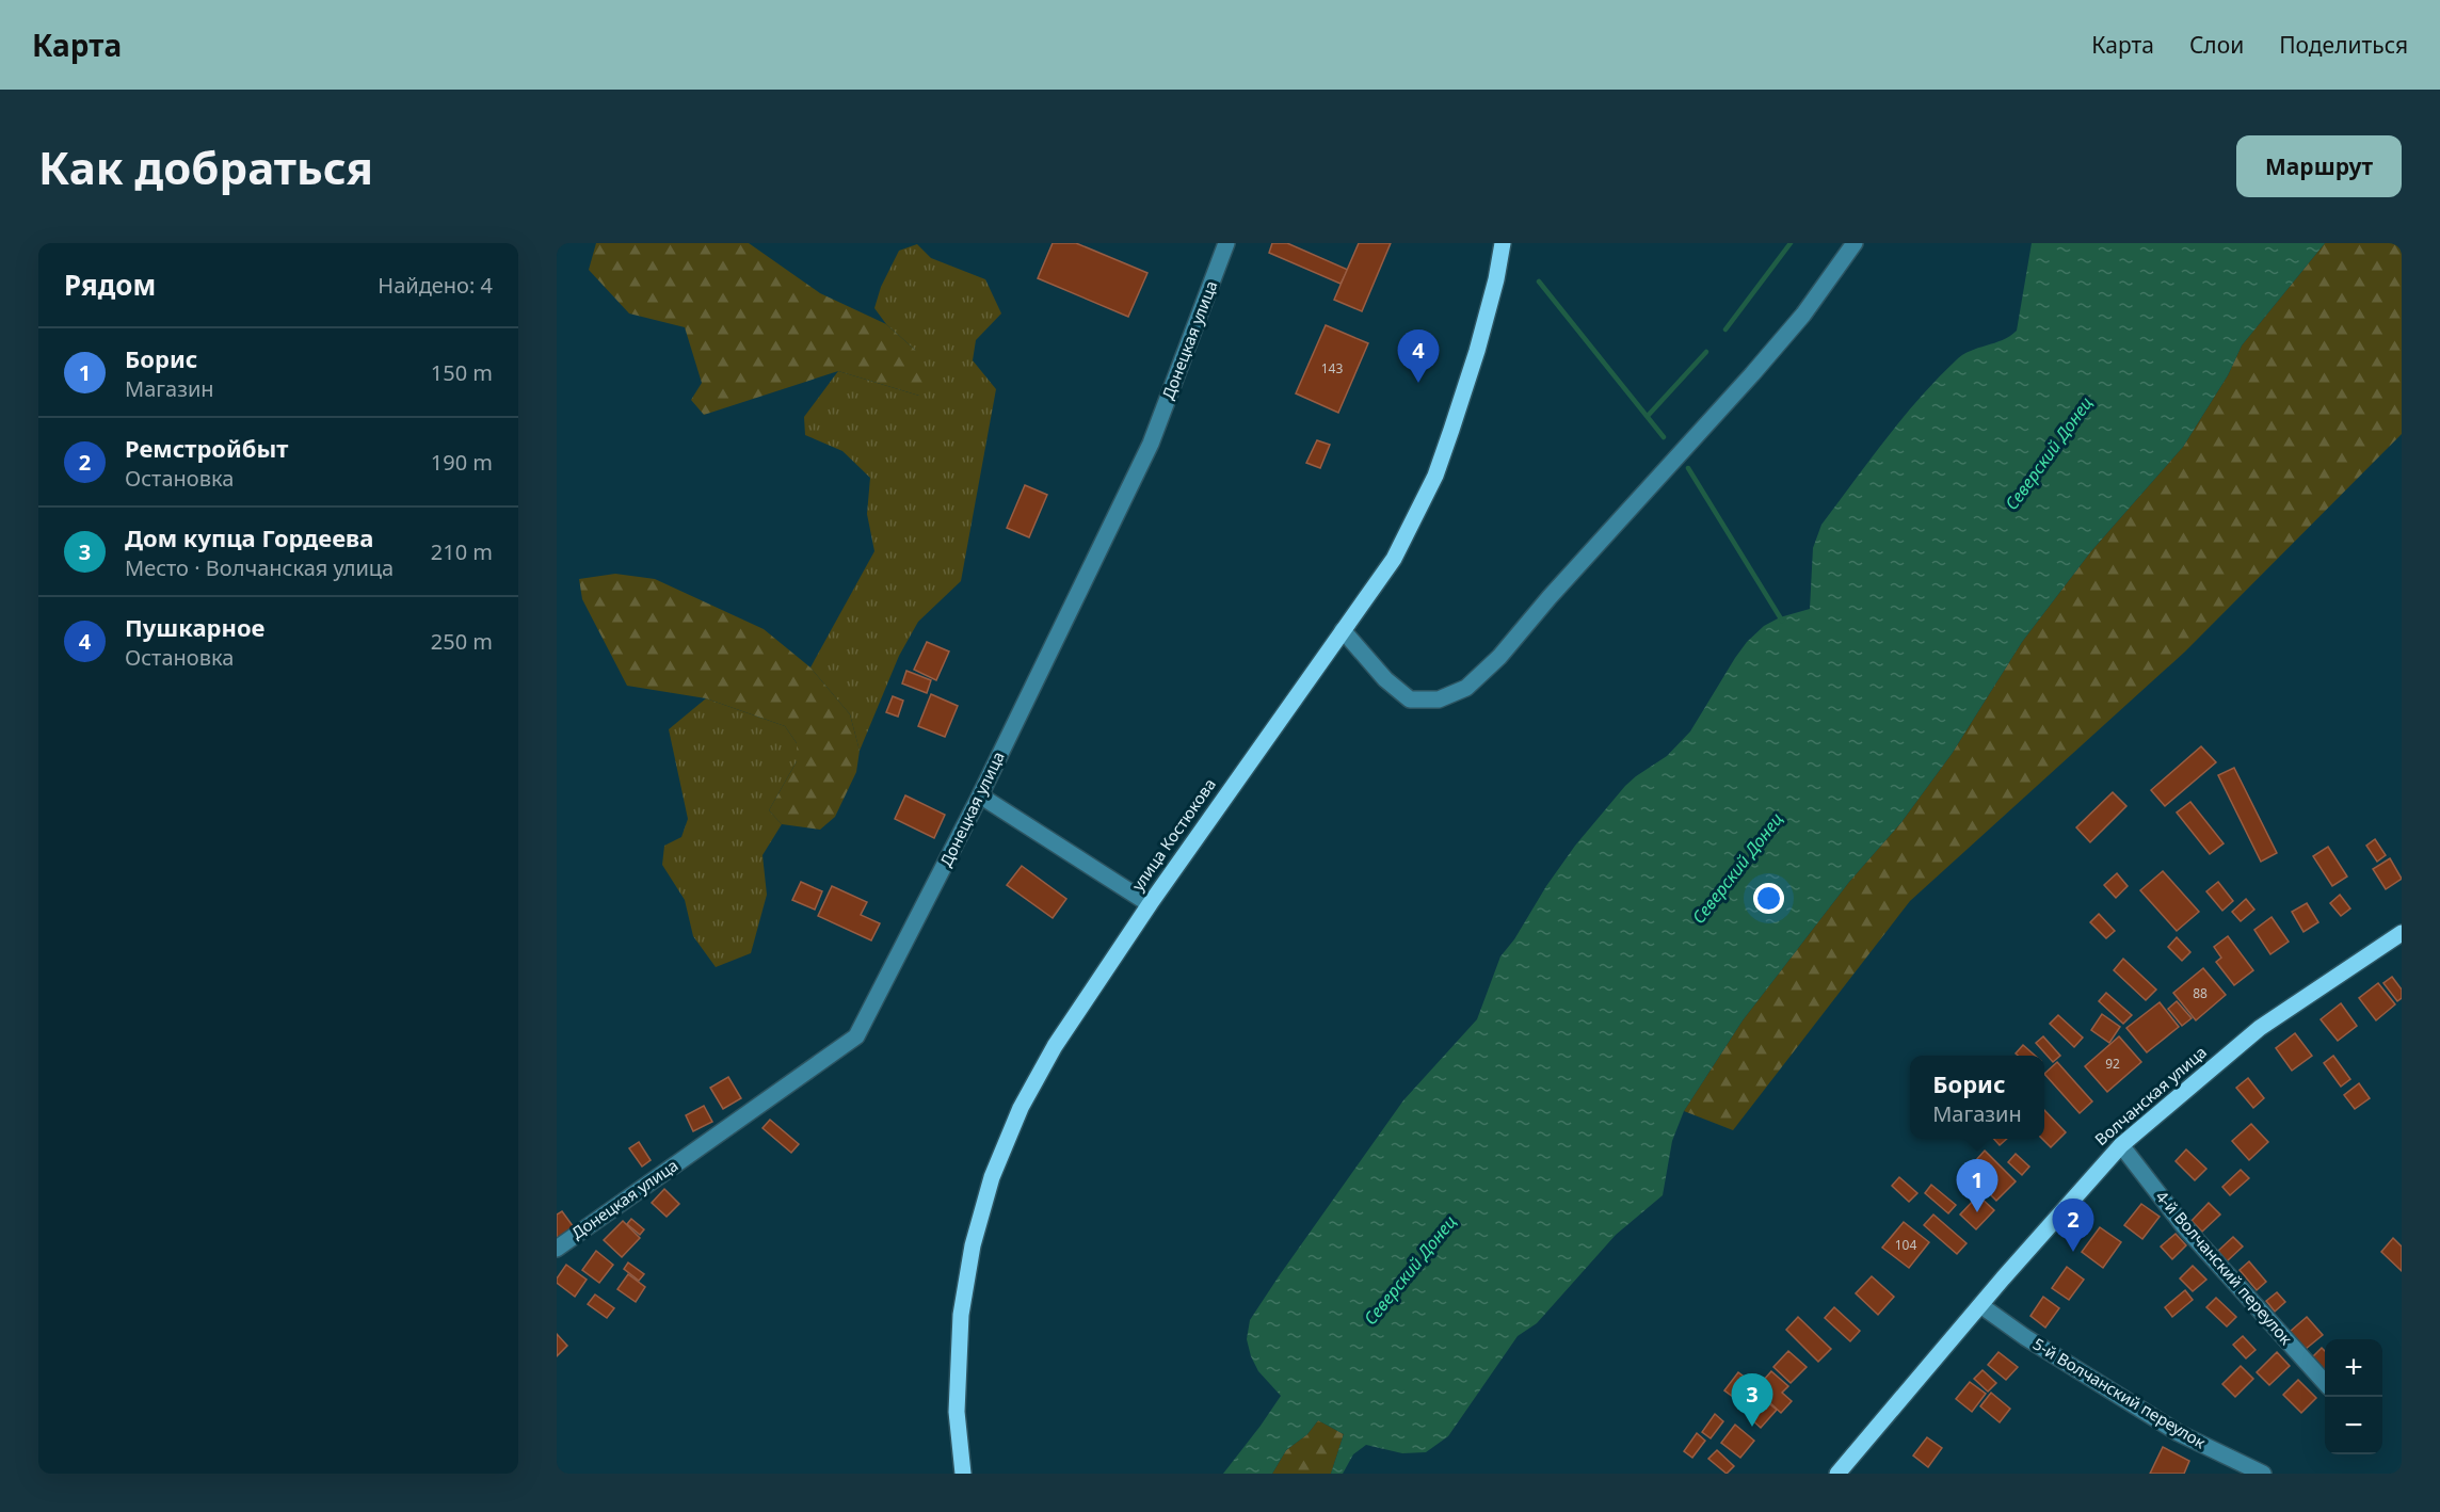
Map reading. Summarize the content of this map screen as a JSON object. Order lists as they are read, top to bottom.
{
  "streets": {
    "main road": ["улица Костюкова", "Волчанская улица"],
    "street": ["Донецкая улица", "4-й Волчанский переулок", "5-й Волчанский переулок"]
  },
  "crossings": [
    ["Волчанская улица", "4-й Волчанский переулок"],
    ["Волчанская улица", "5-й Волчанский переулок"]
  ],
  "water": ["Северский Донец"],
  "house_numbers": [
    "143",
    "88",
    "92",
    "104"
  ],
  "page": {
    "header": "Карта",
    "nav": ["Карта", "Слои", "Поделиться"],
    "buttons": "Маршрут",
    "title": "Как добраться",
    "heading": ["Рядом", "Найдено: 4"],
    "list": [
      {
        "mark": "1",
        "name": "Борис",
        "note": "Магазин",
        "value": "150 m"
      },
      {
        "mark": "2",
        "name": "Ремстройбыт",
        "note": "Остановка",
        "value": "190 m"
      },
      {
        "mark": "3",
        "name": "Дом купца Гордеева",
        "note": "Место · Волчанская улица",
        "value": "210 m"
      },
      {
        "mark": "4",
        "name": "Пушкарное",
        "note": "Остановка",
        "value": "250 m"
      }
    ],
    "pins": [
      "4",
      "1",
      "2",
      "3"
    ],
    "popup": ["Борис", "Магазин"],
    "map_buttons": ["+", "−"]
  }
}
